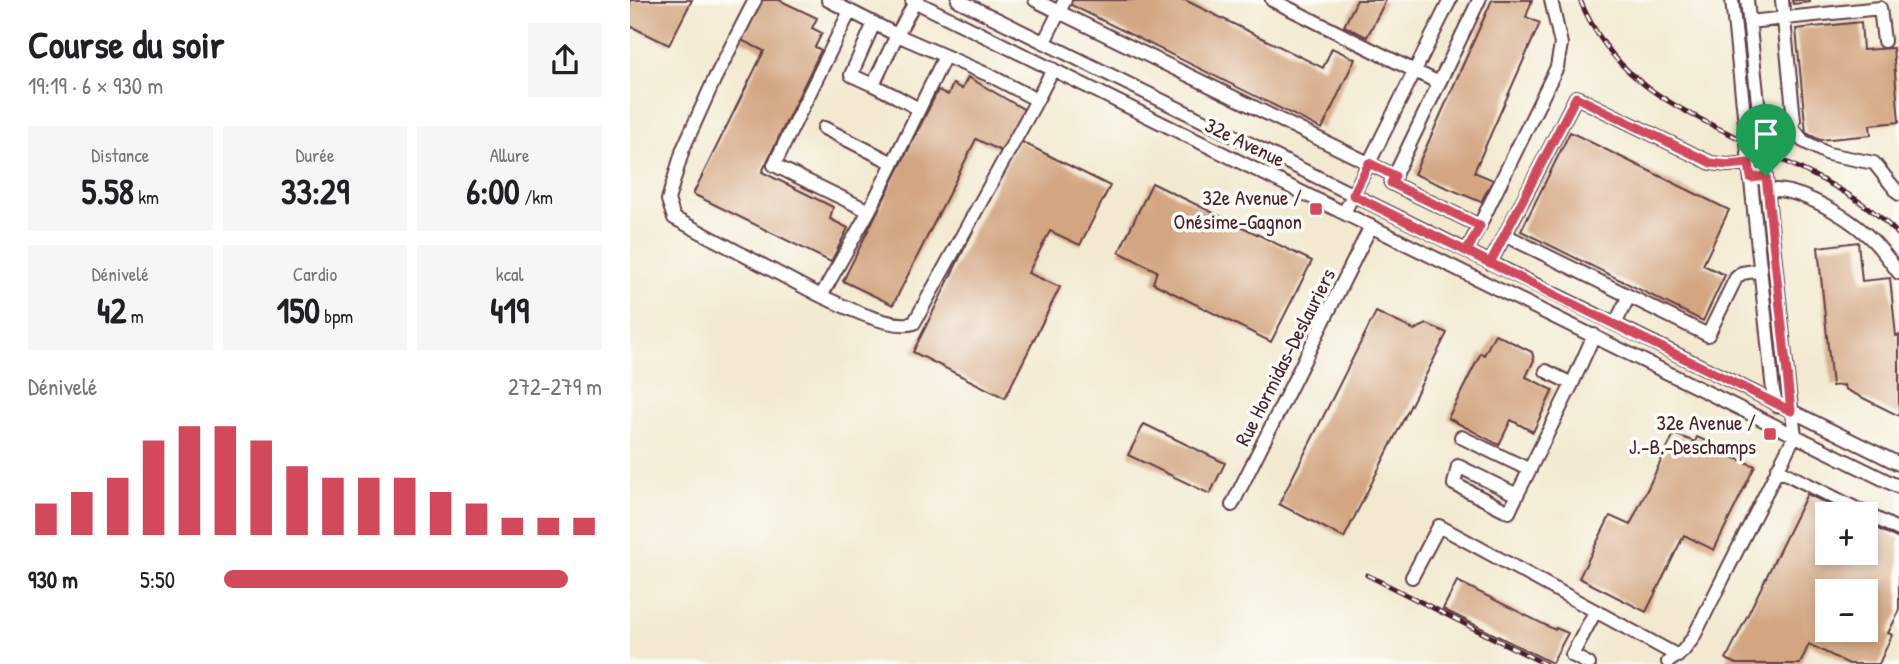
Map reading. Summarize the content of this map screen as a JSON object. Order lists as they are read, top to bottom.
{
  "streets": {
    "street": ["32e Avenue", "Rue Hormidas-Deslauriers"]
  },
  "crossings": [
    ["32e Avenue", "Rue Hormidas-Deslauriers"]
  ],
  "places": {
    "transit": ["32e Avenue / Onésime-Gagnon", "32e Avenue / J.-B.-Deschamps"]
  },
  "page": {
    "heading": ["Course du soir", "19:19 · 6 × 930 m"],
    "stats": [
      ["Distance", "5.58 km"],
      ["Durée", "33:29"],
      ["Allure", "6:00 /km"],
      ["Dénivelé", "42 m"],
      ["Cardio", "150 bpm"],
      ["kcal", "419"]
    ],
    "chart": ["Dénivelé", "272–279 m"],
    "map_buttons": ["+", "−"],
    "list": [
      {
        "name": "930 m",
        "note": "5:50"
      }
    ]
  }
}
